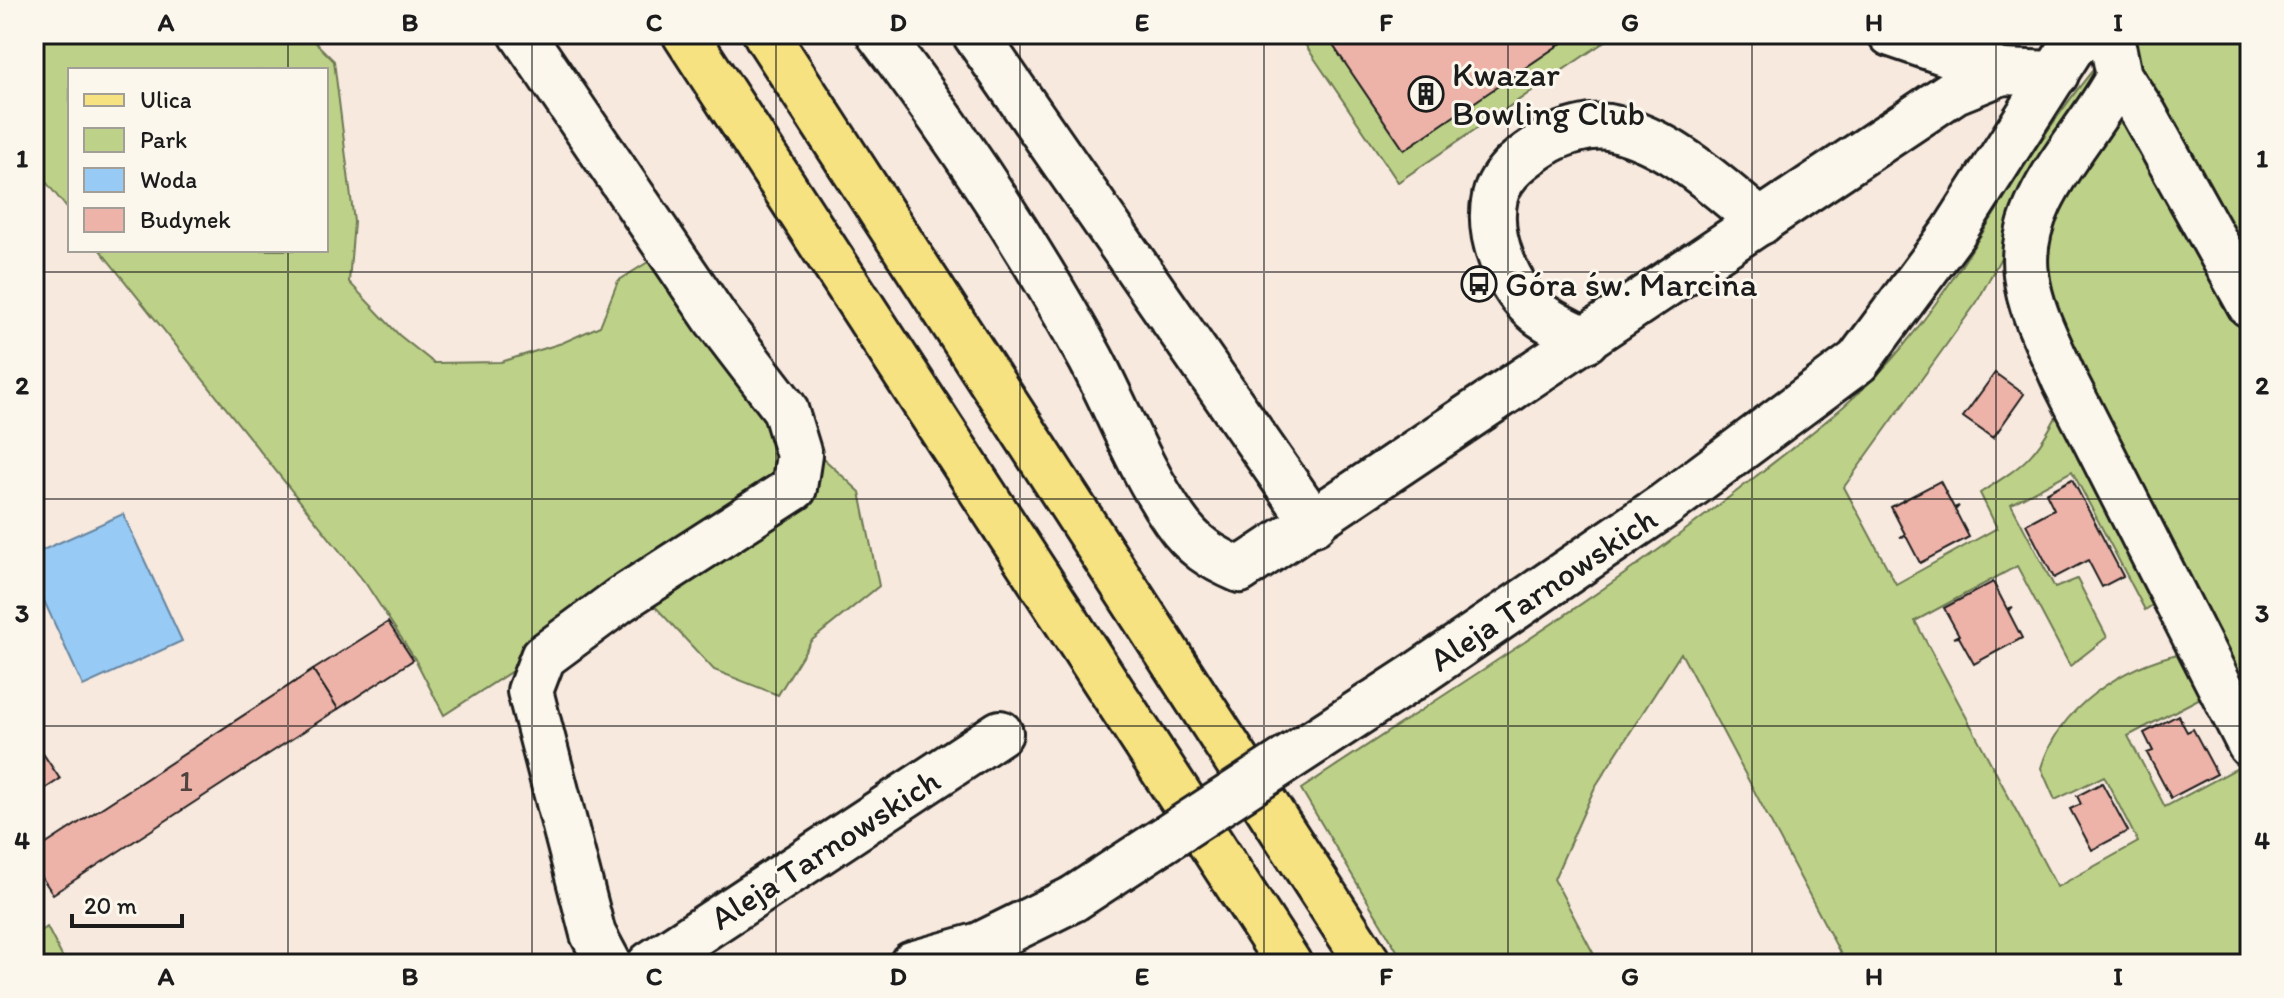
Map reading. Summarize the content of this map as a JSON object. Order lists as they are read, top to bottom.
{
  "streets": {
    "street": ["Aleja Tarnowskich"]
  },
  "places": {
    "building": ["Kwazar Bowling Club"],
    "bus stop": ["Góra św. Marcina"]
  },
  "house_numbers": ["1"],
  "legend": [
    "Ulica",
    "Park",
    "Woda",
    "Budynek"
  ],
  "scale_bar": "20 m",
  "grid": {
    "columns": [
      "A",
      "B",
      "C",
      "D",
      "E",
      "F",
      "G",
      "H",
      "I"
    ],
    "rows": [
      "1",
      "2",
      "3",
      "4"
    ]
  }
}
